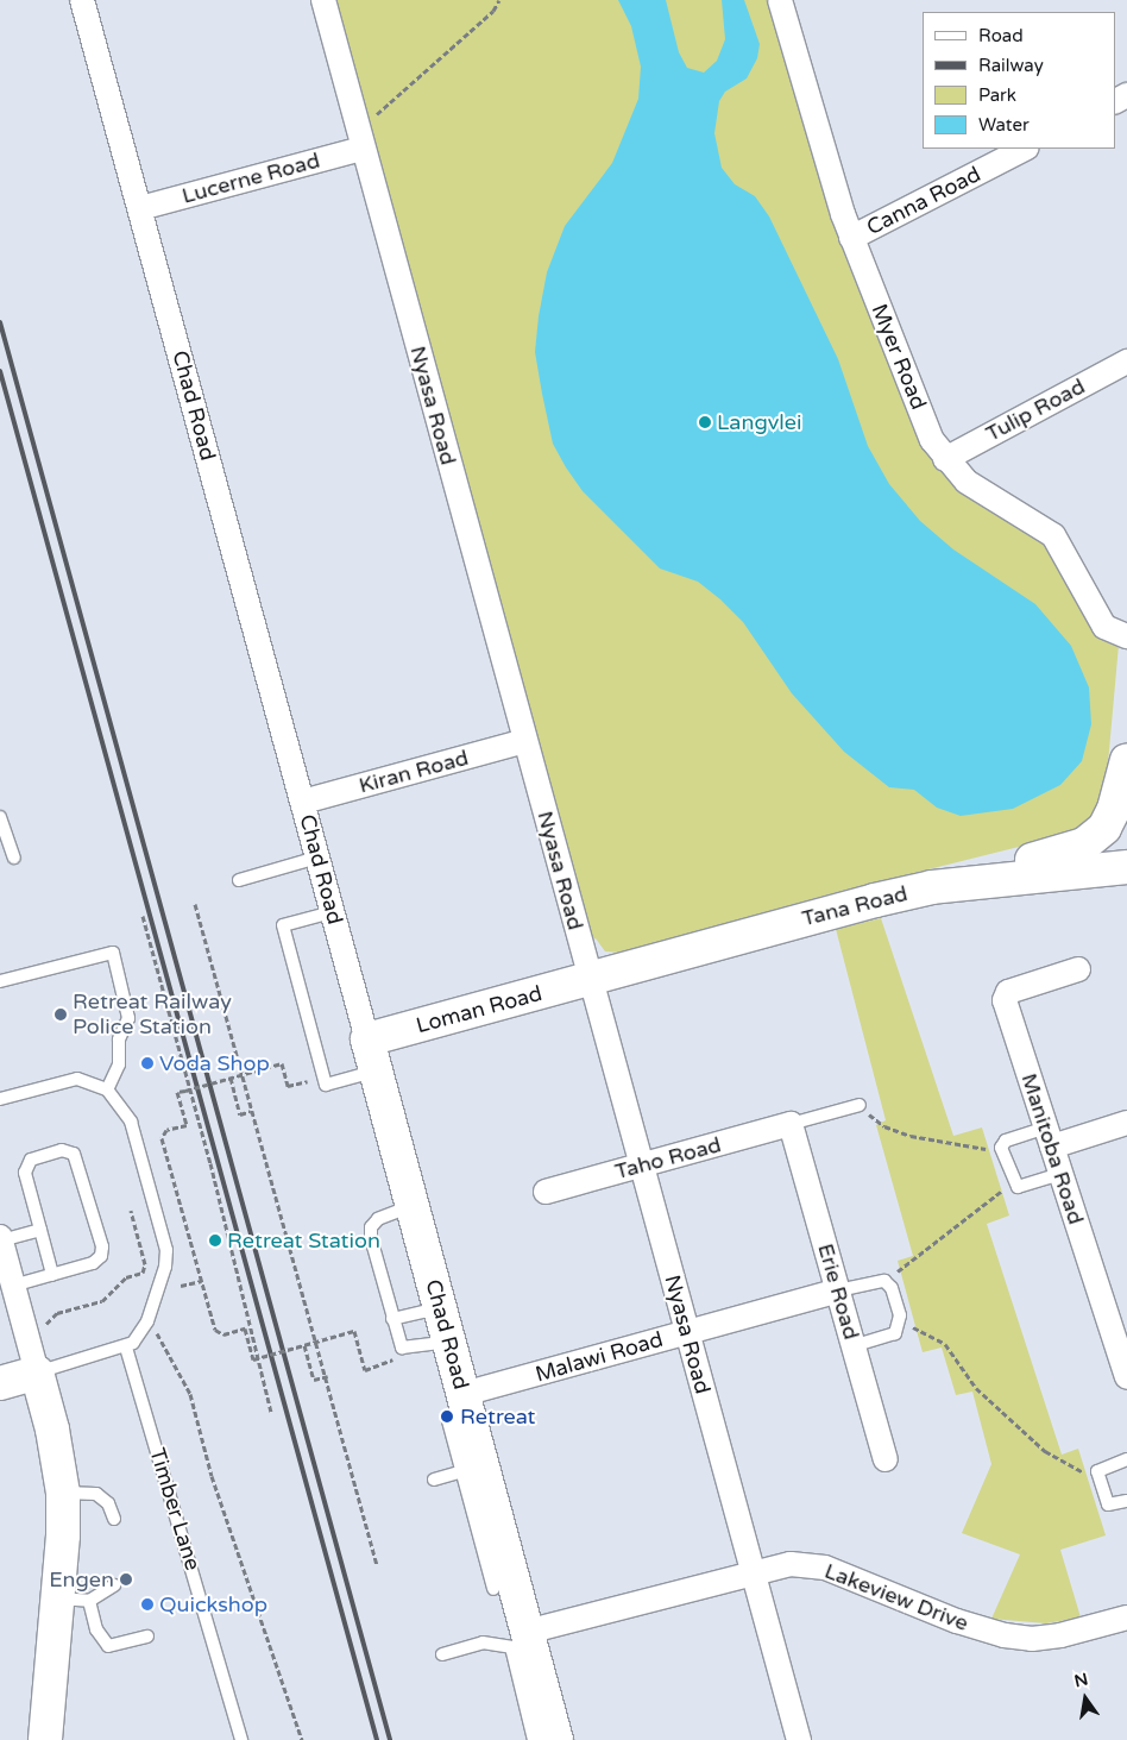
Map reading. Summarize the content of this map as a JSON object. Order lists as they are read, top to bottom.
{
  "streets": {
    "street": [
      "Lucerne Road",
      "Canna Road",
      "Myer Road",
      "Chad Road",
      "Nyasa Road",
      "Tulip Road",
      "Kiran Road",
      "Tana Road",
      "Loman Road",
      "Manitoba Road",
      "Taho Road",
      "Erie Road",
      "Malawi Road",
      "Lakeview Drive"
    ],
    "lane": ["Timber Lane"]
  },
  "crossings": [
    ["Lucerne Road", "Chad Road"],
    ["Lucerne Road", "Nyasa Road"],
    ["Canna Road", "Myer Road"],
    ["Myer Road", "Tulip Road"],
    ["Chad Road", "Kiran Road"],
    ["Chad Road", "Loman Road"],
    ["Chad Road", "Malawi Road"],
    ["Chad Road", "Lakeview Drive"],
    ["Nyasa Road", "Kiran Road"],
    ["Nyasa Road", "Tana Road"],
    ["Nyasa Road", "Loman Road"],
    ["Nyasa Road", "Taho Road"],
    ["Nyasa Road", "Malawi Road"],
    ["Nyasa Road", "Lakeview Drive"],
    ["Tana Road", "Loman Road"],
    ["Taho Road", "Erie Road"],
    ["Erie Road", "Malawi Road"]
  ],
  "places": [
    "Langvlei",
    "Retreat Railway Police Station",
    "Voda Shop",
    "Retreat Station",
    "Retreat",
    "Engen",
    "Quickshop"
  ],
  "legend": [
    "Road",
    "Railway",
    "Park",
    "Water"
  ],
  "north": "top"
}
